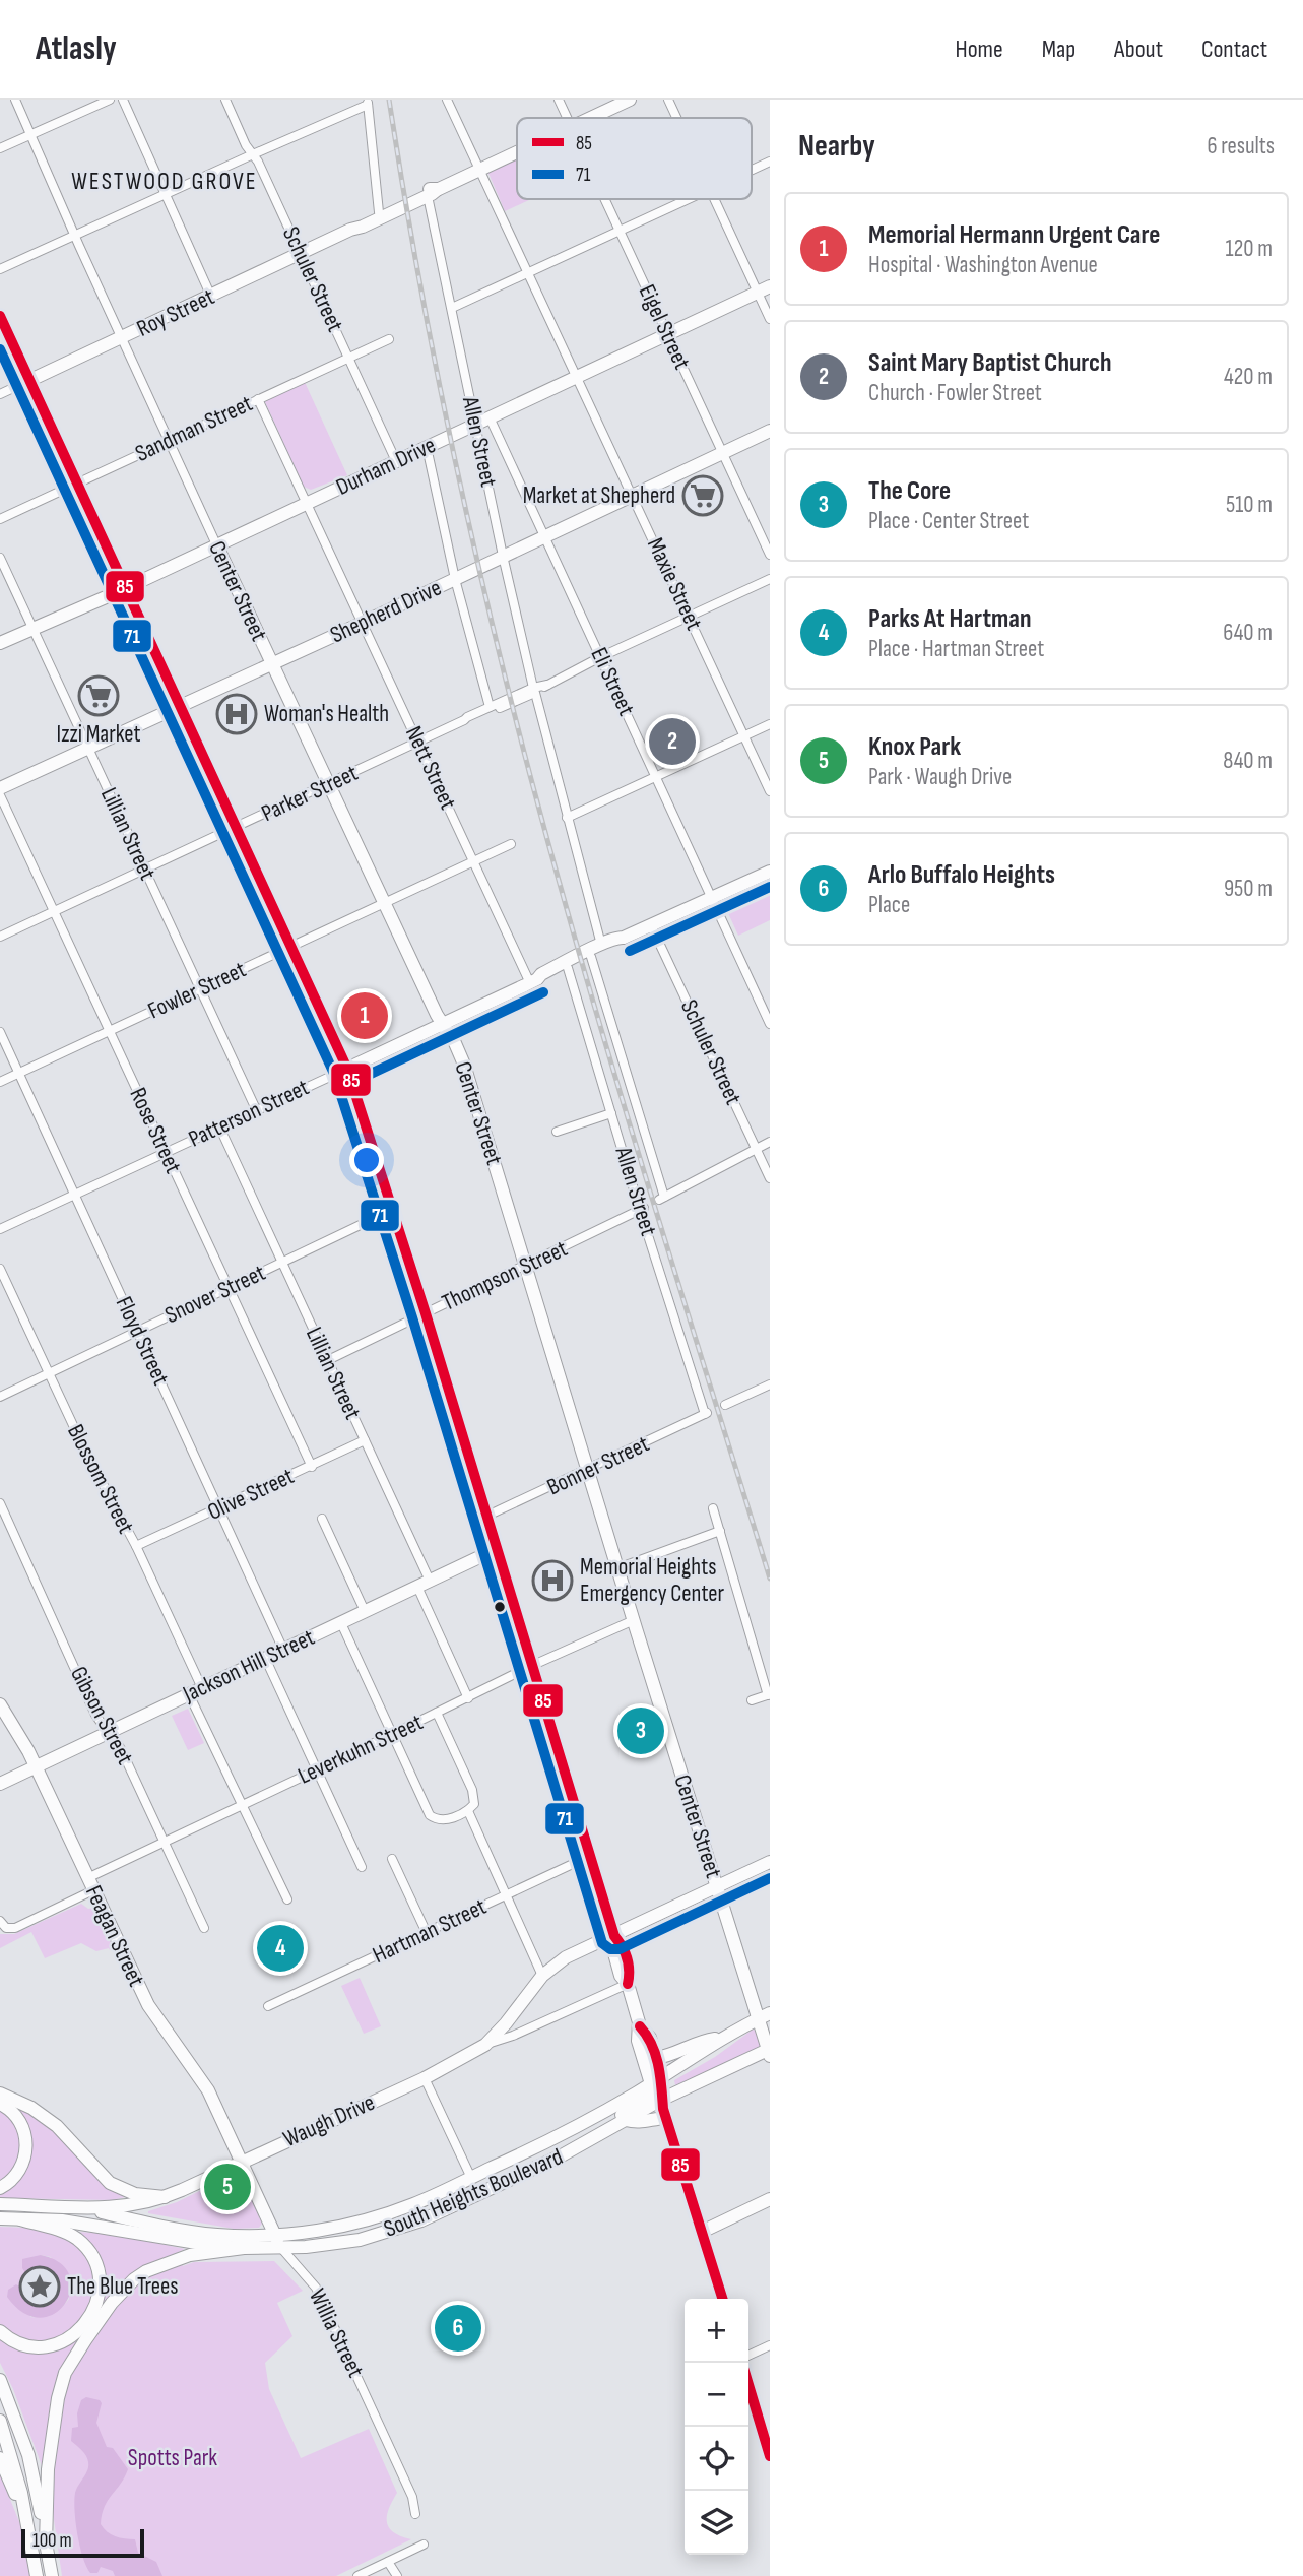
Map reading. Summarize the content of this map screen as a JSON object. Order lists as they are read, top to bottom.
{
  "streets": {
    "main road": [
      "Roy Street",
      "Durham Drive",
      "Center Street",
      "Shepherd Drive",
      "Patterson Street",
      "Jackson Hill Street",
      "Feagan Street",
      "Waugh Drive",
      "South Heights Boulevard",
      "Willia Street"
    ],
    "street": [
      "Schuler Street",
      "Eigel Street",
      "Sandman Street",
      "Allen Street",
      "Maxie Street",
      "Eli Street",
      "Nett Street",
      "Parker Street",
      "Lillian Street",
      "Fowler Street",
      "Rose Street",
      "Thompson Street",
      "Snover Street",
      "Floyd Street",
      "Bonner Street",
      "Blossom Street",
      "Olive Street",
      "Gibson Street",
      "Leverkuhn Street",
      "Hartman Street"
    ]
  },
  "crossings": [
    ["Schuler Street", "Roy Street"],
    ["Schuler Street", "Sandman Street"],
    ["Schuler Street", "Allen Street"],
    ["Schuler Street", "Durham Drive"],
    ["Schuler Street", "Patterson Street"],
    ["Roy Street", "Allen Street"],
    ["Roy Street", "Maxie Street"],
    ["Roy Street", "Center Street"],
    ["Eigel Street", "Durham Drive"],
    ["Eigel Street", "Shepherd Drive"],
    ["Sandman Street", "Center Street"],
    ["Sandman Street", "Nett Street"],
    ["Allen Street", "Durham Drive"],
    ["Allen Street", "Shepherd Drive"],
    ["Allen Street", "Parker Street"],
    ["Allen Street", "Patterson Street"],
    ["Allen Street", "Thompson Street"],
    ["Allen Street", "Bonner Street"],
    ["Durham Drive", "Maxie Street"],
    ["Durham Drive", "Center Street"],
    ["Durham Drive", "Eli Street"],
    ["Durham Drive", "Nett Street"],
    ["Durham Drive", "Lillian Street"],
    ["Maxie Street", "Shepherd Drive"],
    ["Maxie Street", "Parker Street"],
    ["Center Street", "Shepherd Drive"],
    ["Center Street", "Parker Street"],
    ["Center Street", "Fowler Street"],
    ["Center Street", "Patterson Street"],
    ["Center Street", "Thompson Street"],
    ["Center Street", "Bonner Street"],
    ["Center Street", "Leverkuhn Street"],
    ["Center Street", "Waugh Drive"],
    ["Shepherd Drive", "Eli Street"],
    ["Shepherd Drive", "Nett Street"],
    ["Shepherd Drive", "Lillian Street"],
    ["Eli Street", "Parker Street"],
    ["Eli Street", "Patterson Street"],
    ["Nett Street", "Parker Street"],
    ["Nett Street", "Fowler Street"],
    ["Nett Street", "Patterson Street"],
    ["Parker Street", "Lillian Street"],
    ["Parker Street", "Rose Street"],
    ["Lillian Street", "Fowler Street"],
    ["Lillian Street", "Patterson Street"],
    ["Lillian Street", "Thompson Street"],
    ["Lillian Street", "Snover Street"],
    ["Lillian Street", "Olive Street"],
    ["Lillian Street", "Jackson Hill Street"],
    ["Fowler Street", "Rose Street"],
    ["Fowler Street", "Floyd Street"],
    ["Patterson Street", "Rose Street"],
    ["Patterson Street", "Floyd Street"],
    ["Rose Street", "Snover Street"],
    ["Rose Street", "Olive Street"],
    ["Snover Street", "Floyd Street"],
    ["Snover Street", "Blossom Street"],
    ["Floyd Street", "Olive Street"],
    ["Floyd Street", "Jackson Hill Street"],
    ["Blossom Street", "Olive Street"],
    ["Blossom Street", "Jackson Hill Street"],
    ["Jackson Hill Street", "Gibson Street"],
    ["Jackson Hill Street", "Feagan Street"],
    ["Gibson Street", "Leverkuhn Street"],
    ["Leverkuhn Street", "Feagan Street"],
    ["Feagan Street", "Waugh Drive"],
    ["Feagan Street", "Willia Street"],
    ["Waugh Drive", "South Heights Boulevard"],
    ["Waugh Drive", "Willia Street"],
    ["South Heights Boulevard", "Willia Street"]
  ],
  "districts": ["WESTWOOD GROVE"],
  "parks": ["Spotts Park"],
  "places": {
    "supermarket": ["Market at Shepherd", "Izzi Market"],
    "hospital": ["Woman's Health", "Memorial Heights Emergency Center"],
    "place": ["The Blue Trees"]
  },
  "lines": ["transit line 85", "transit line 71"],
  "legend": ["85", "71"],
  "scale_bar": "100 m",
  "page": {
    "header": "Atlasly",
    "nav": [
      "Home",
      "Map",
      "About",
      "Contact"
    ],
    "heading": ["Nearby", "6 results"],
    "list": [
      {
        "mark": "1",
        "name": "Memorial Hermann Urgent Care",
        "note": "Hospital · Washington Avenue",
        "value": "120 m"
      },
      {
        "mark": "2",
        "name": "Saint Mary Baptist Church",
        "note": "Church · Fowler Street",
        "value": "420 m"
      },
      {
        "mark": "3",
        "name": "The Core",
        "note": "Place · Center Street",
        "value": "510 m"
      },
      {
        "mark": "4",
        "name": "Parks At Hartman",
        "note": "Place · Hartman Street",
        "value": "640 m"
      },
      {
        "mark": "5",
        "name": "Knox Park",
        "note": "Park · Waugh Drive",
        "value": "840 m"
      },
      {
        "mark": "6",
        "name": "Arlo Buffalo Heights",
        "note": "Place",
        "value": "950 m"
      }
    ],
    "pins": [
      "2",
      "1",
      "3",
      "4",
      "5",
      "6"
    ],
    "map_buttons": ["+", "−"],
    "scale": "100 m"
  }
}
